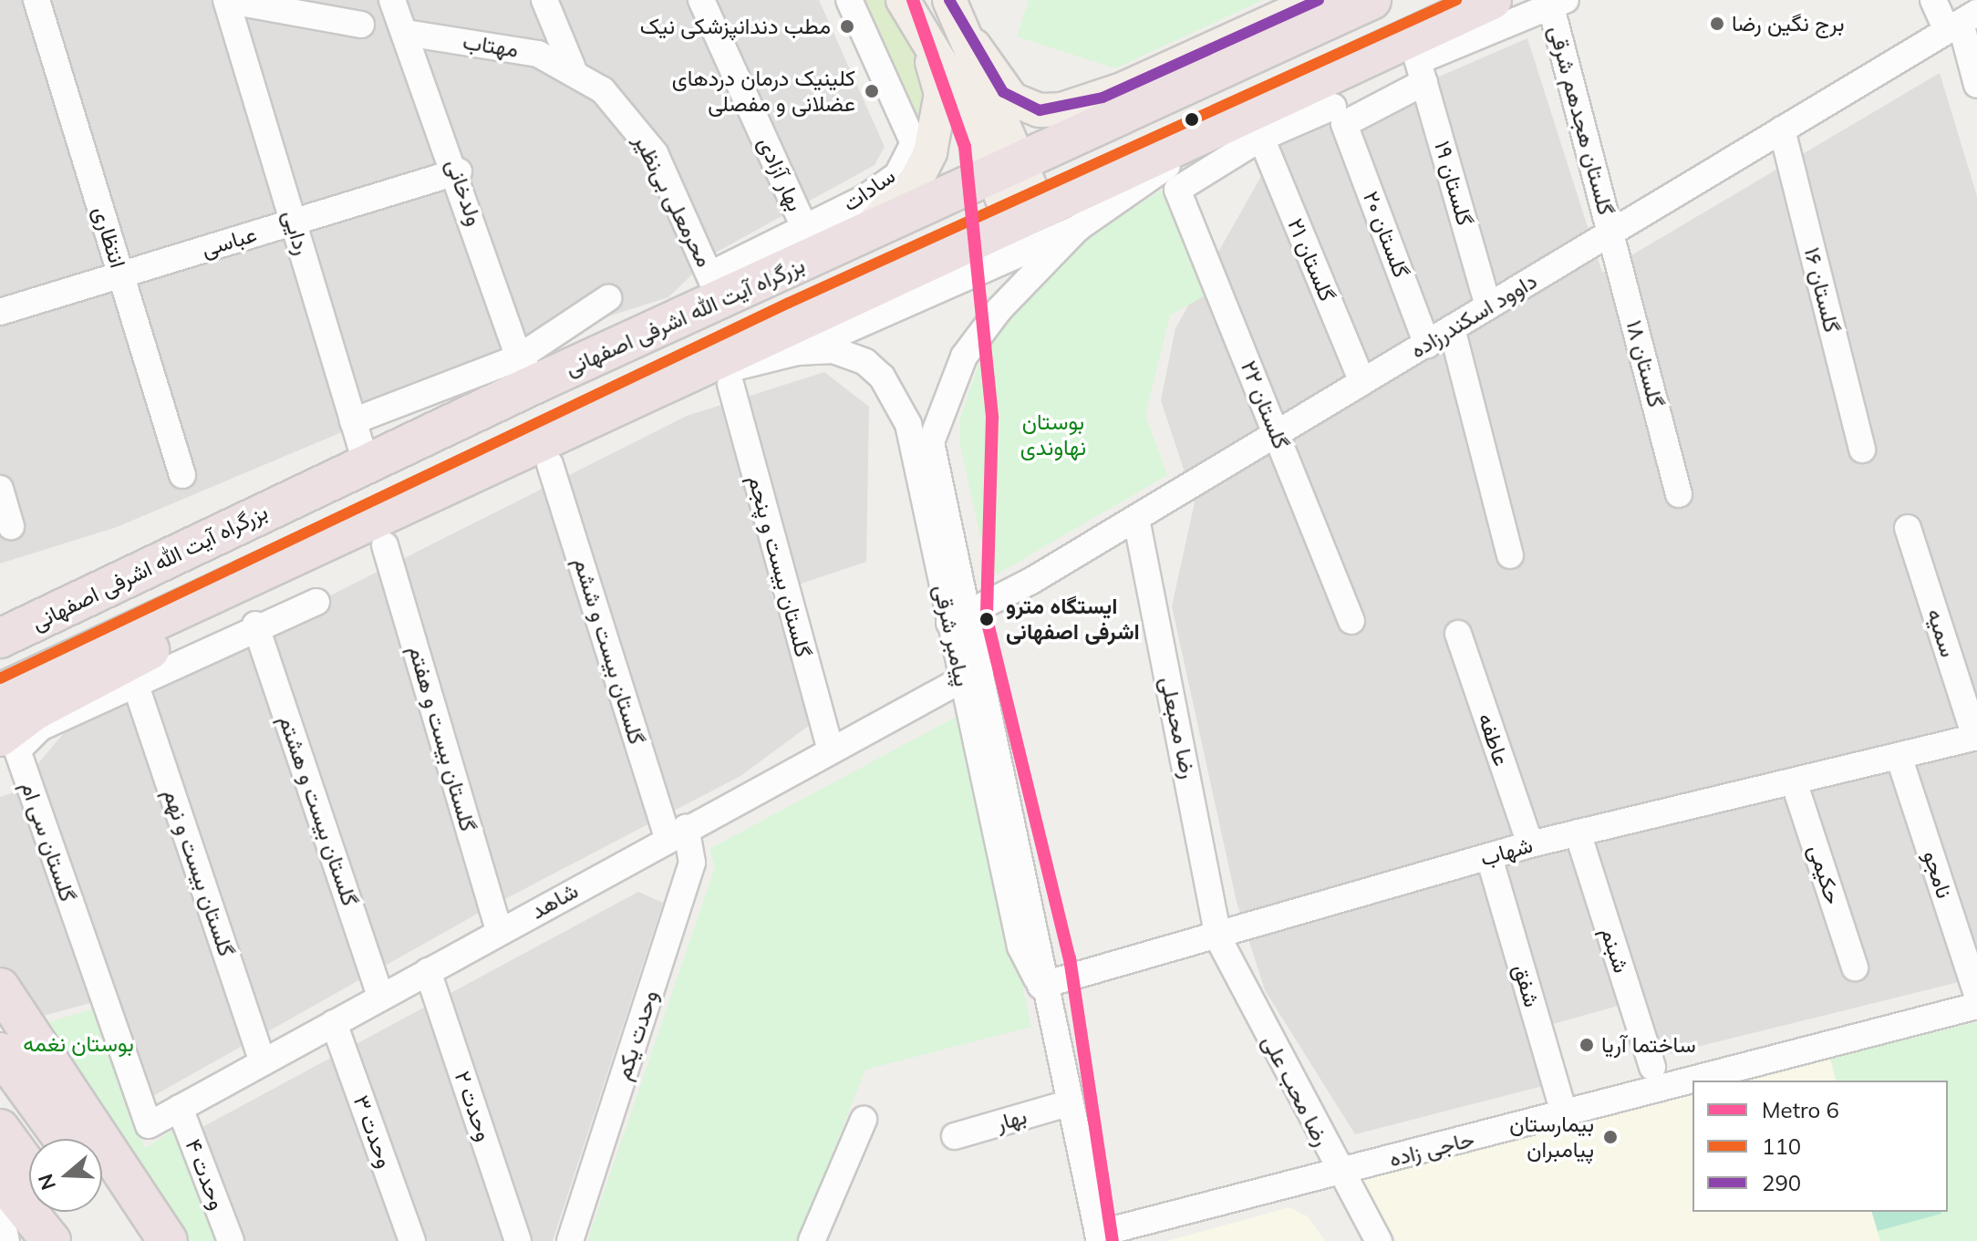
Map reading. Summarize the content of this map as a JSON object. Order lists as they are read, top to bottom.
{
  "streets": {
    "highway": ["بزرگراه آیت الله اشرفی اصفهانی"],
    "street": [
      "مهتاب",
      "گلستان هجدهم شرقی",
      "بهار آزادی",
      "گلستان ۱۹",
      "سادات",
      "ولدخانی",
      "محرمعلی بی‌نظیر",
      "ردایی",
      "گلستان ۲۰",
      "انتظاری",
      "عباسی",
      "گلستان ۲۱",
      "گلستان ۱۶",
      "داوود اسکندرزاده",
      "گلستان ۱۸",
      "گلستان ۲۲",
      "گلستان بیست و پنجم",
      "سمیه",
      "پیامبر شرقی",
      "گلستان بیست و ششم",
      "رضا محبعلی",
      "گلستان بیست و هفتم",
      "عاطفه",
      "گلستان بیست و هشتم",
      "گلستان سی ام",
      "شهاب",
      "گلستان بیست و نهم",
      "حکیمی",
      "نامجو",
      "شاهد",
      "شبنم",
      "شفق",
      "وحدت یکم",
      "رضا محب علی",
      "وحدت ۲",
      "بهار",
      "وحدت ۳",
      "حاجی زاده",
      "وحدت ۴"
    ]
  },
  "crossings": [
    ["مهتاب", "ولدخانی"],
    ["مهتاب", "محرمعلی بی‌نظیر"],
    ["گلستان هجدهم شرقی", "داوود اسکندرزاده"],
    ["گلستان هجدهم شرقی", "گلستان ۱۸"],
    ["بهار آزادی", "سادات"],
    ["گلستان ۱۹", "داوود اسکندرزاده"],
    ["سادات", "محرمعلی بی‌نظیر"],
    ["سادات", "بزرگراه آیت الله اشرفی اصفهانی"],
    ["ولدخانی", "عباسی"],
    ["ولدخانی", "بزرگراه آیت الله اشرفی اصفهانی"],
    ["محرمعلی بی‌نظیر", "بزرگراه آیت الله اشرفی اصفهانی"],
    ["ردایی", "عباسی"],
    ["ردایی", "بزرگراه آیت الله اشرفی اصفهانی"],
    ["گلستان ۲۰", "داوود اسکندرزاده"],
    ["انتظاری", "عباسی"],
    ["گلستان ۲۱", "داوود اسکندرزاده"],
    ["گلستان ۲۱", "گلستان ۲۲"],
    ["گلستان ۱۶", "داوود اسکندرزاده"],
    ["داوود اسکندرزاده", "گلستان ۱۸"],
    ["داوود اسکندرزاده", "گلستان ۲۲"],
    ["داوود اسکندرزاده", "پیامبر شرقی"],
    ["داوود اسکندرزاده", "رضا محبعلی"],
    ["گلستان بیست و پنجم", "شاهد"],
    ["سمیه", "شهاب"],
    ["پیامبر شرقی", "شهاب"],
    ["پیامبر شرقی", "شاهد"],
    ["پیامبر شرقی", "بهار"],
    ["پیامبر شرقی", "حاجی زاده"],
    ["گلستان بیست و ششم", "شاهد"],
    ["گلستان بیست و ششم", "وحدت یکم"],
    ["رضا محبعلی", "شهاب"],
    ["رضا محبعلی", "رضا محب علی"],
    ["گلستان بیست و هفتم", "شاهد"],
    ["عاطفه", "شهاب"],
    ["گلستان بیست و هشتم", "گلستان سی ام"],
    ["گلستان بیست و هشتم", "شاهد"],
    ["گلستان سی ام", "گلستان بیست و نهم"],
    ["گلستان سی ام", "شاهد"],
    ["شهاب", "حکیمی"],
    ["شهاب", "نامجو"],
    ["شهاب", "شبنم"],
    ["شهاب", "شفق"],
    ["شهاب", "رضا محب علی"],
    ["گلستان بیست و نهم", "شاهد"],
    ["شاهد", "وحدت یکم"],
    ["شاهد", "وحدت ۲"],
    ["شاهد", "وحدت ۳"],
    ["شاهد", "وحدت ۴"],
    ["شفق", "حاجی زاده"],
    ["رضا محب علی", "حاجی زاده"]
  ],
  "parks": ["بوستان نهاوندی", "بوستان نغمه"],
  "places": [
    "برج نگین رضا",
    "مطب دندانپزشکی نیک",
    "کلینیک درمان دردهای عضلانی و مفصلی",
    "ایستگاه مترو اشرفی اصفهانی",
    "ساختما آریا",
    "بیمارستان پیامبران"
  ],
  "lines": ["metro line 6", "transit line 110", "transit line 290"],
  "legend": ["Metro 6", "110", "290"],
  "north": "left"
}
